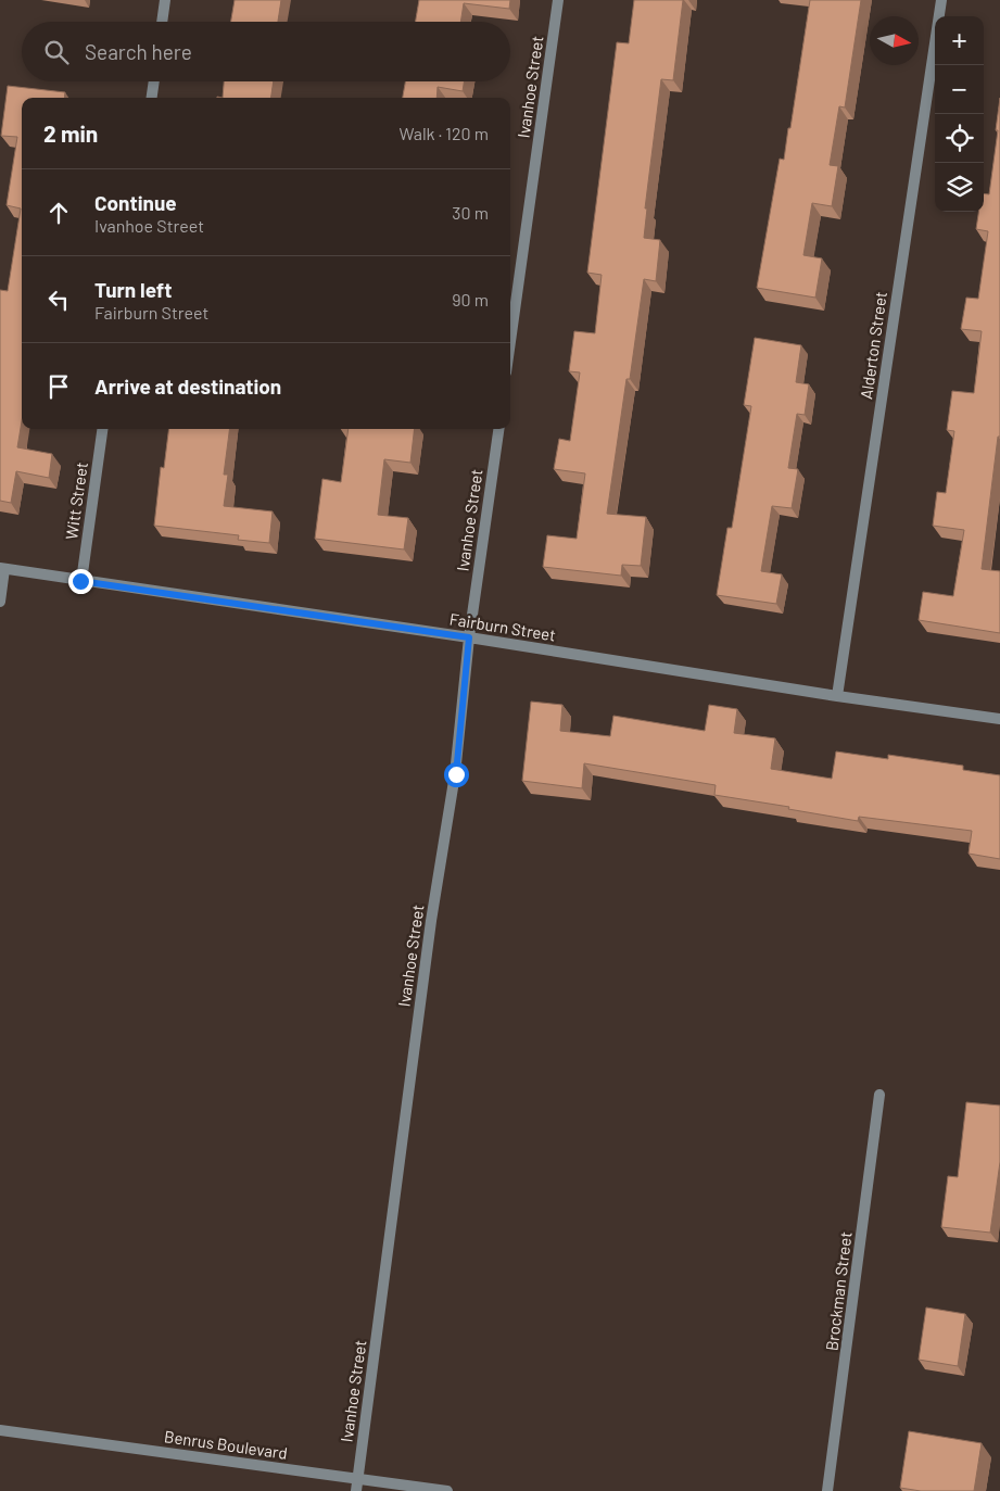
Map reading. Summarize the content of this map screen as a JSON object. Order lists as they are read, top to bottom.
{
  "streets": {
    "street": [
      "Ivanhoe Street",
      "Alderton Street",
      "Witt Street",
      "Fairburn Street",
      "Brockman Street",
      "Benrus Boulevard"
    ]
  },
  "crossings": [
    ["Ivanhoe Street", "Fairburn Street"],
    ["Ivanhoe Street", "Benrus Boulevard"],
    ["Alderton Street", "Fairburn Street"],
    ["Witt Street", "Fairburn Street"]
  ],
  "north": "right",
  "page": {
    "map_buttons": ["+", "−"],
    "search": "Search here",
    "heading": ["2 min", "Walk · 120 m"],
    "list": [
      ["Continue", "Ivanhoe Street", "30 m"],
      ["Turn left", "Fairburn Street", "90 m"],
      "Arrive at destination"
    ]
  }
}
